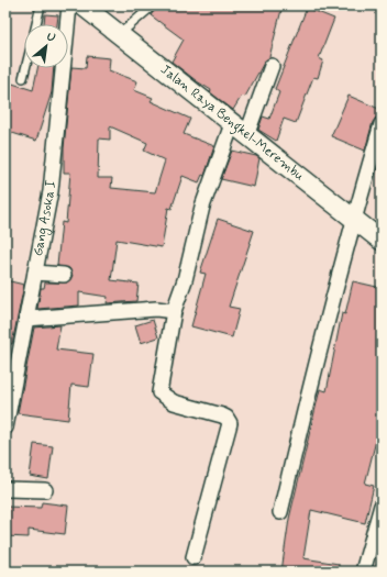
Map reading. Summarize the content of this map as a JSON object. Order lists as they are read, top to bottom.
{
  "streets": {
    "street": ["Jalan Raya Bengkel-Merembu", "Gang Asoka I"]
  },
  "north": "top right"
}
